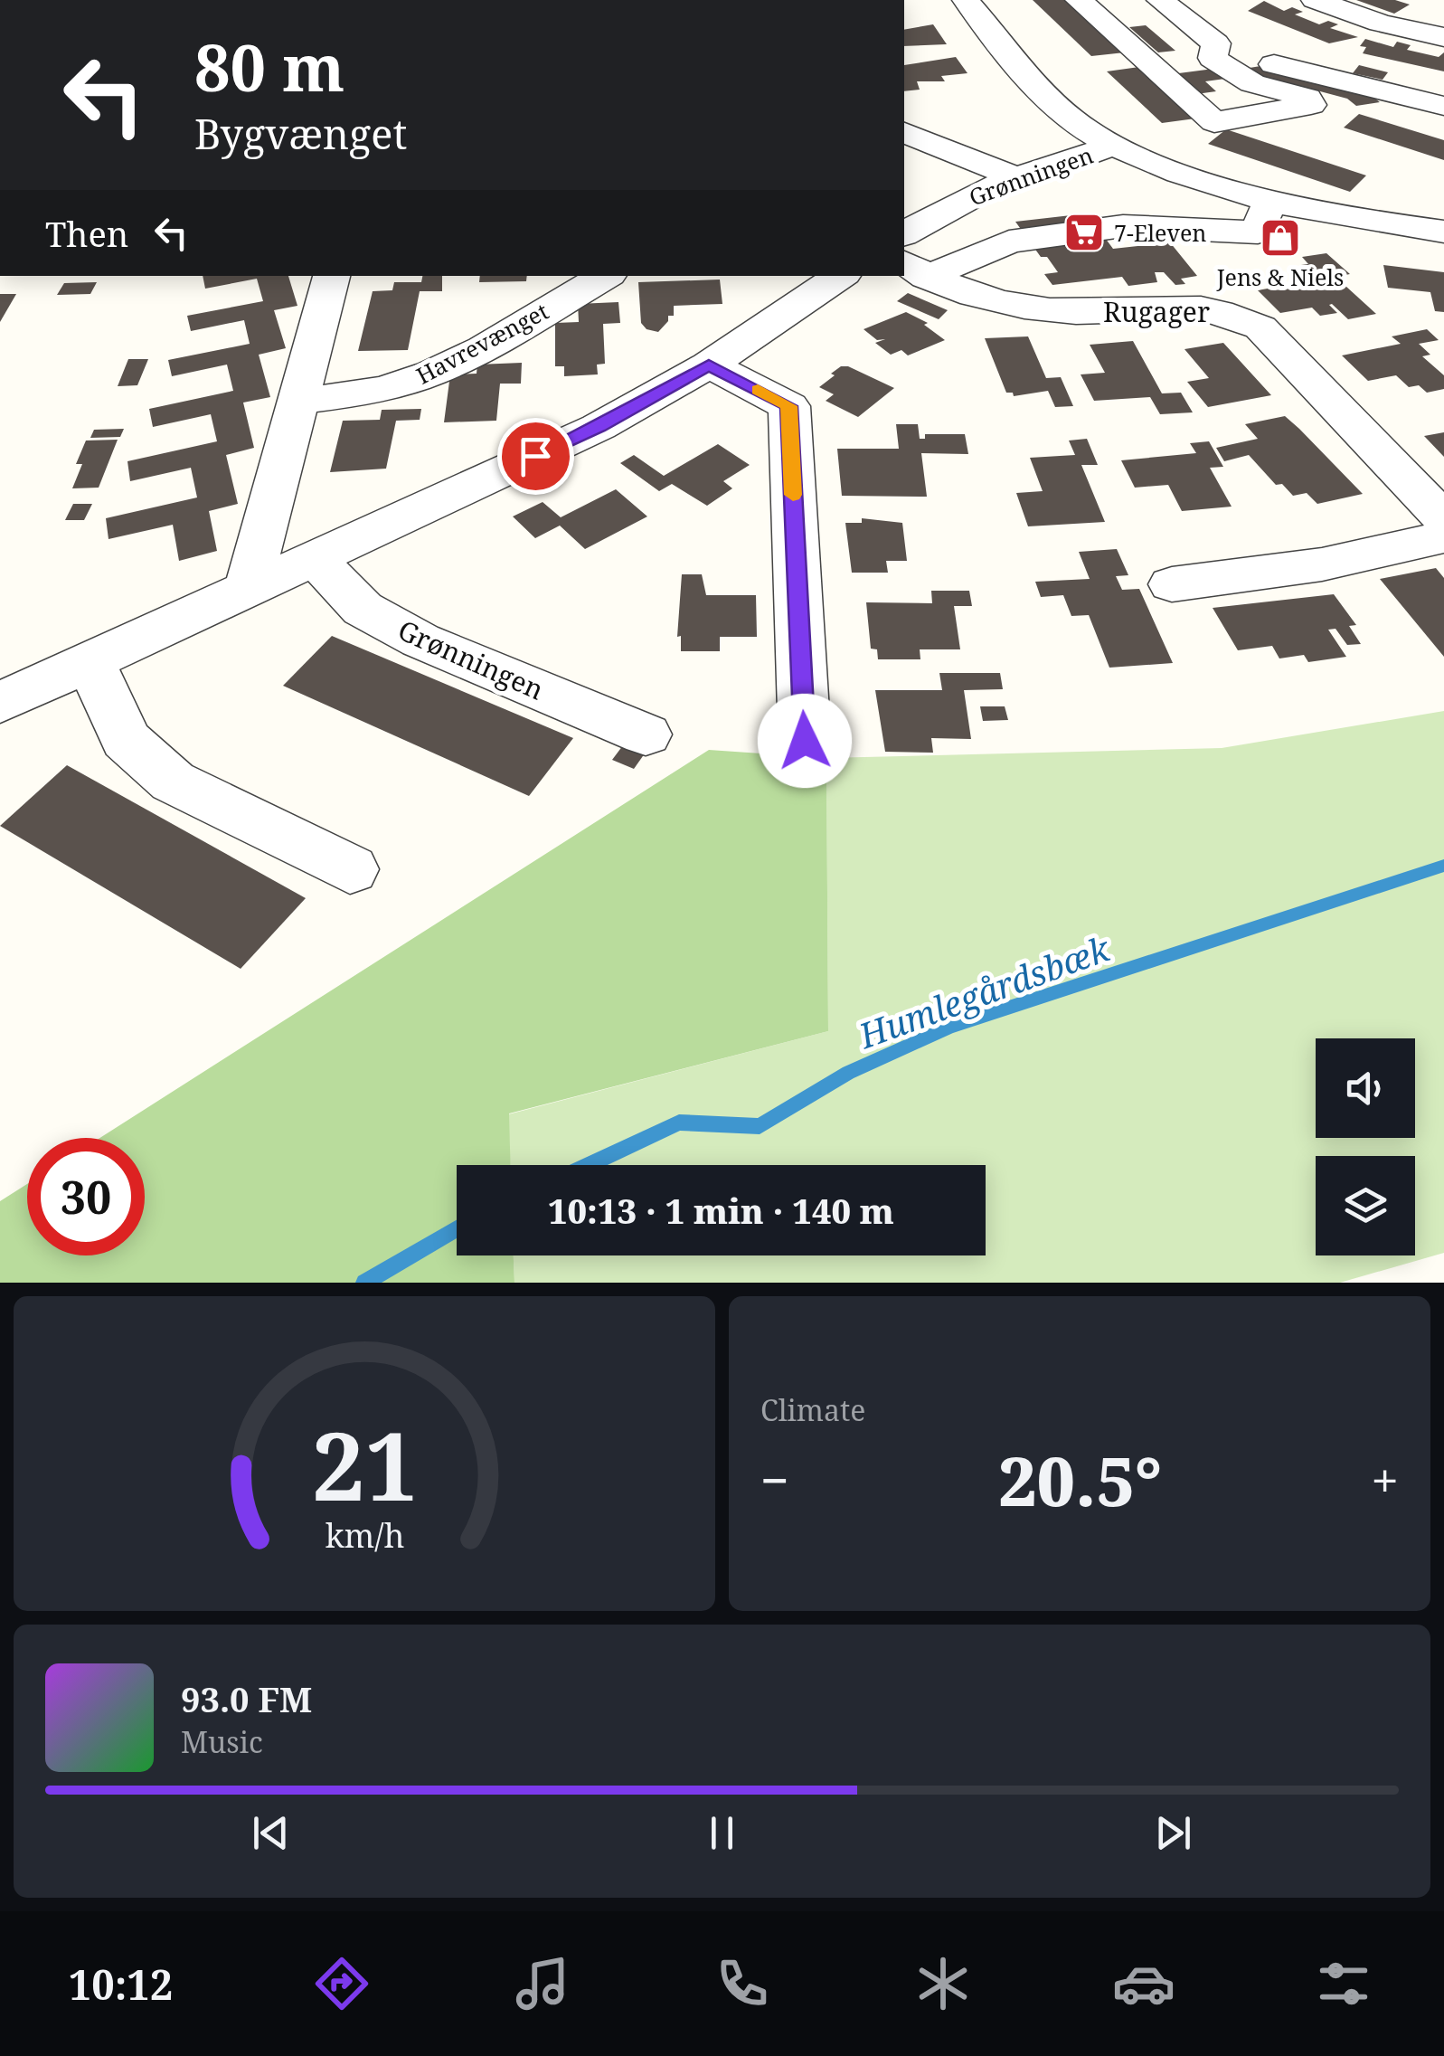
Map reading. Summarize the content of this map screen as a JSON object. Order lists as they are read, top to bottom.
{
  "streets": {
    "street": ["Grønningen", "Rugager", "Havrevænget"]
  },
  "water": ["Humlegårdsbæk"],
  "places": {
    "supermarket": ["7-Eleven"],
    "shop": ["Jens & Niels"]
  },
  "page": {
    "turn": ["80 m", "Bygvænget"],
    "then": "Then",
    "limit": "30",
    "trip": "10:13 · 1 min · 140 m",
    "tile": "Climate",
    "heat": ["−", "20.5°", "+"],
    "song": ["93.0 FM", "Music"],
    "tabs": "10:12",
    "gauge": ["21", "km/h"]
  }
}
